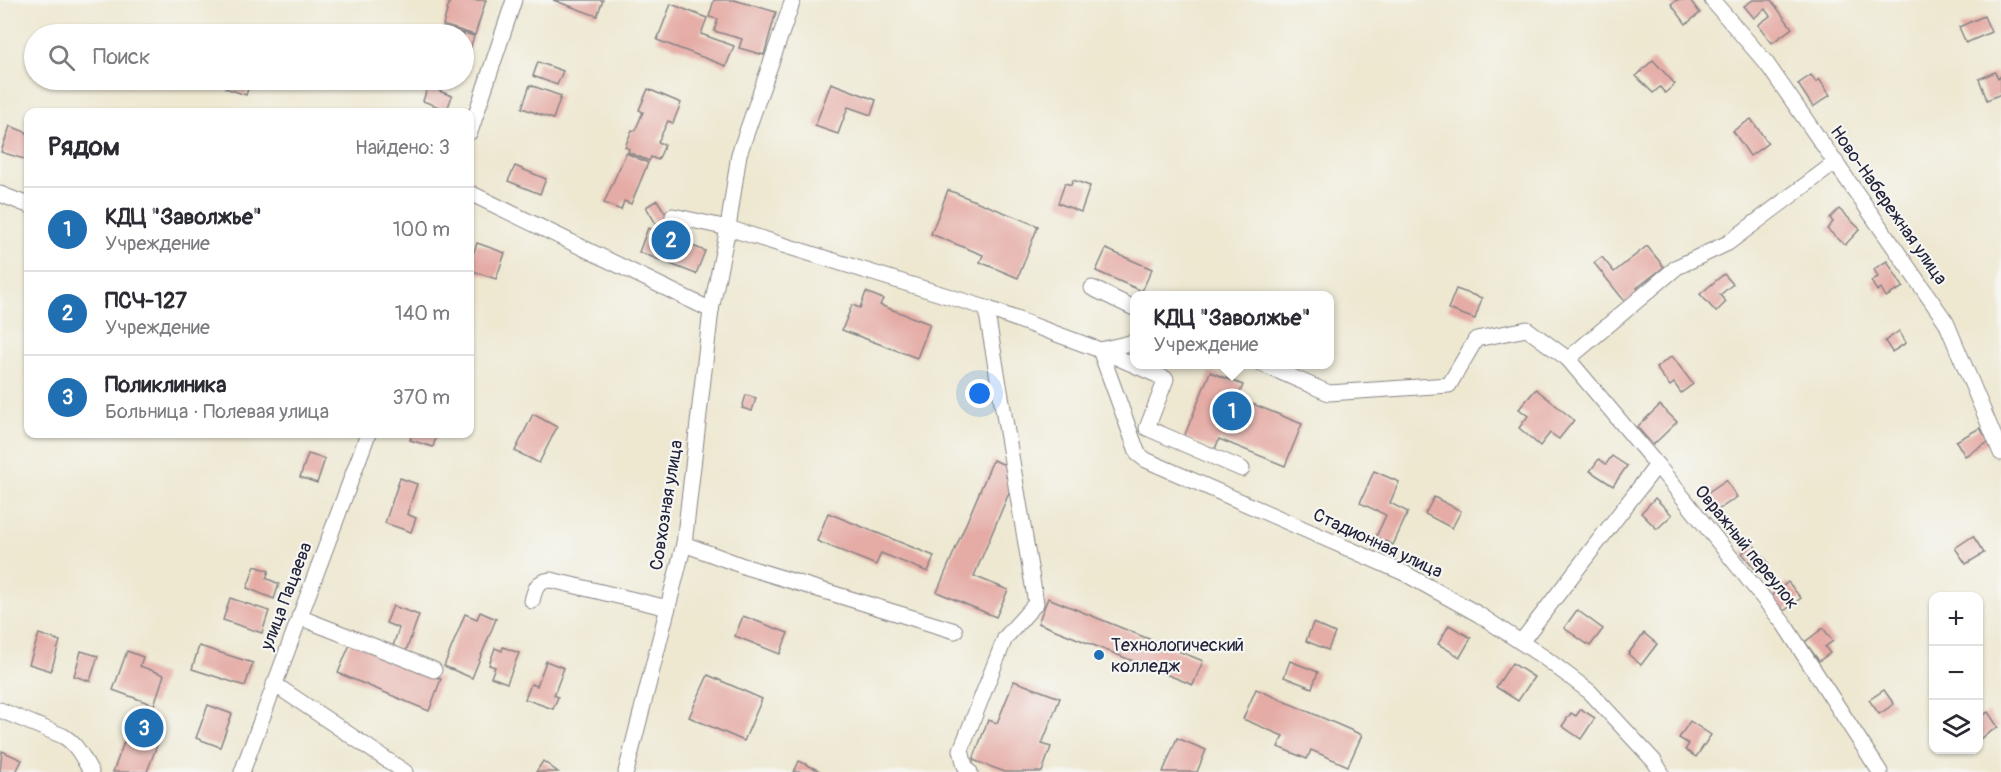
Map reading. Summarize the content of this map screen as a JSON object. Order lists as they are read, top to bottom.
{
  "streets": {
    "street": [
      "Ново-Набережная улица",
      "Совхозная улица",
      "Стадионная улица",
      "Овражный переулок",
      "улица Пацаева"
    ]
  },
  "places": ["Технологический колледж"],
  "page": {
    "search": "Поиск",
    "heading": ["Рядом", "Найдено: 3"],
    "list": [
      {
        "mark": "1",
        "name": "КДЦ \"Заволжье\"",
        "note": "Учреждение",
        "value": "100 m"
      },
      {
        "mark": "2",
        "name": "ПСЧ-127",
        "note": "Учреждение",
        "value": "140 m"
      },
      {
        "mark": "3",
        "name": "Поликлиника",
        "note": "Больница · Полевая улица",
        "value": "370 m"
      }
    ],
    "pins": ["2", "1", "3"],
    "popup": ["КДЦ \"Заволжье\"", "Учреждение"],
    "map_buttons": ["+", "−"]
  }
}
